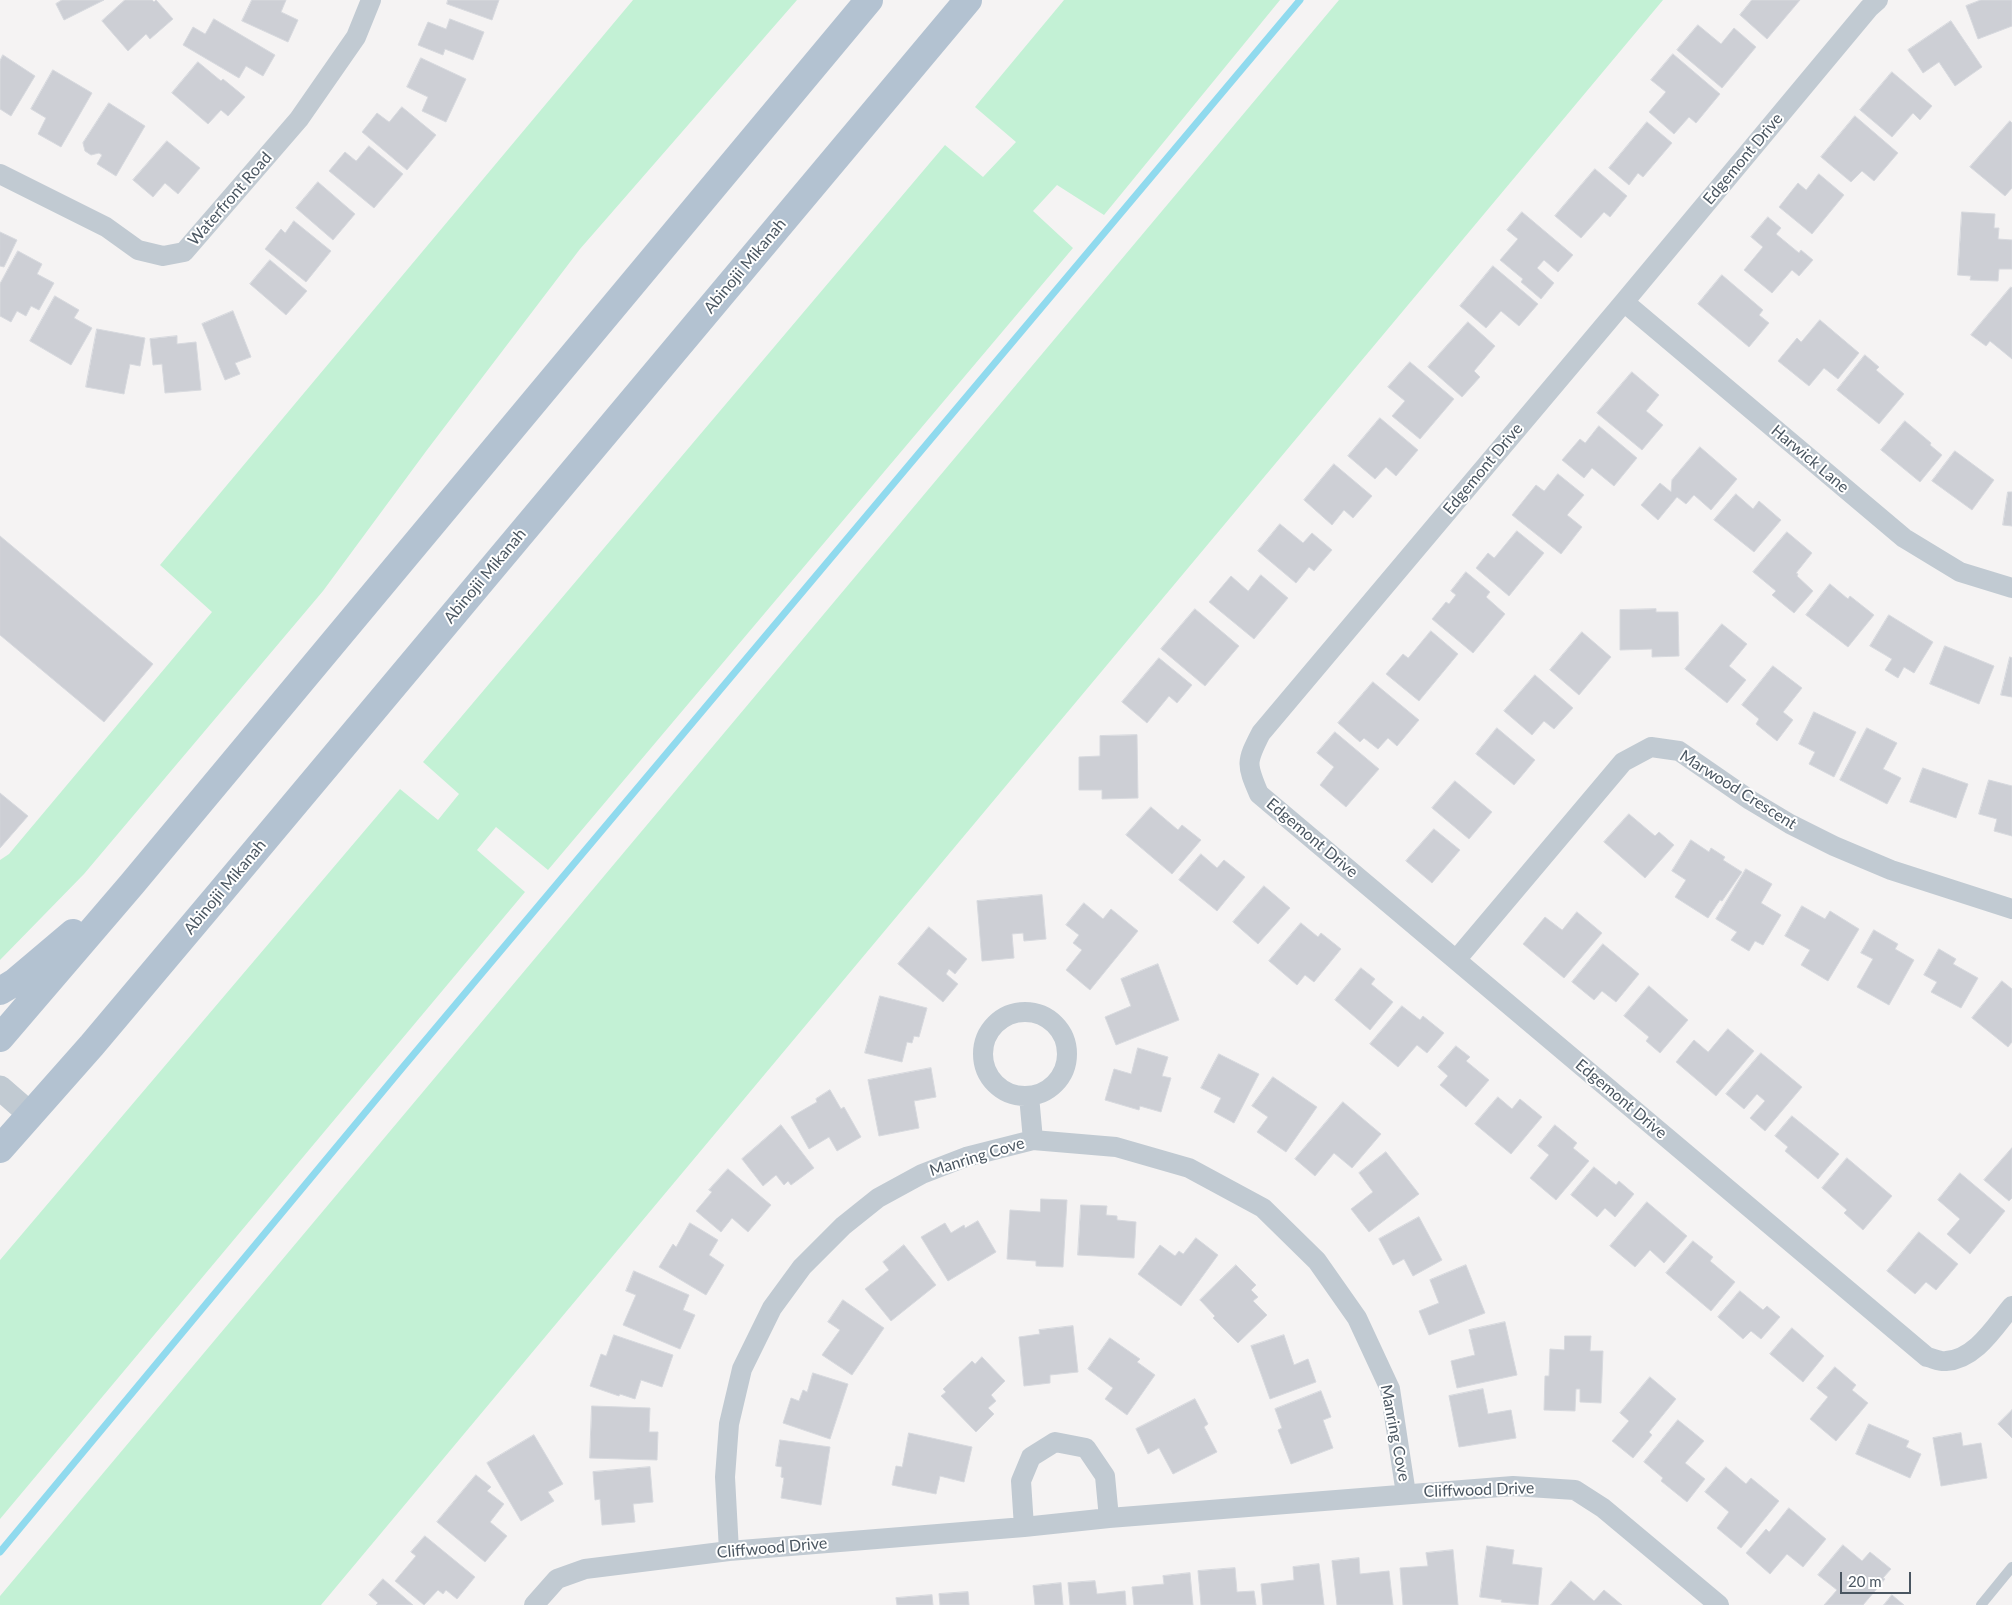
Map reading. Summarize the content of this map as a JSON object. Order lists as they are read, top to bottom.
{
  "streets": {
    "main road": ["Abinojii Mikanah"],
    "street": [
      "Edgemont Drive",
      "Waterfront Road",
      "Harwick Lane",
      "Marwood Crescent",
      "Manring Cove",
      "Cliffwood Drive"
    ]
  },
  "crossings": [
    ["Edgemont Drive", "Harwick Lane"],
    ["Edgemont Drive", "Marwood Crescent"],
    ["Manring Cove", "Cliffwood Drive"]
  ],
  "scale_bar": "20 m"
}
